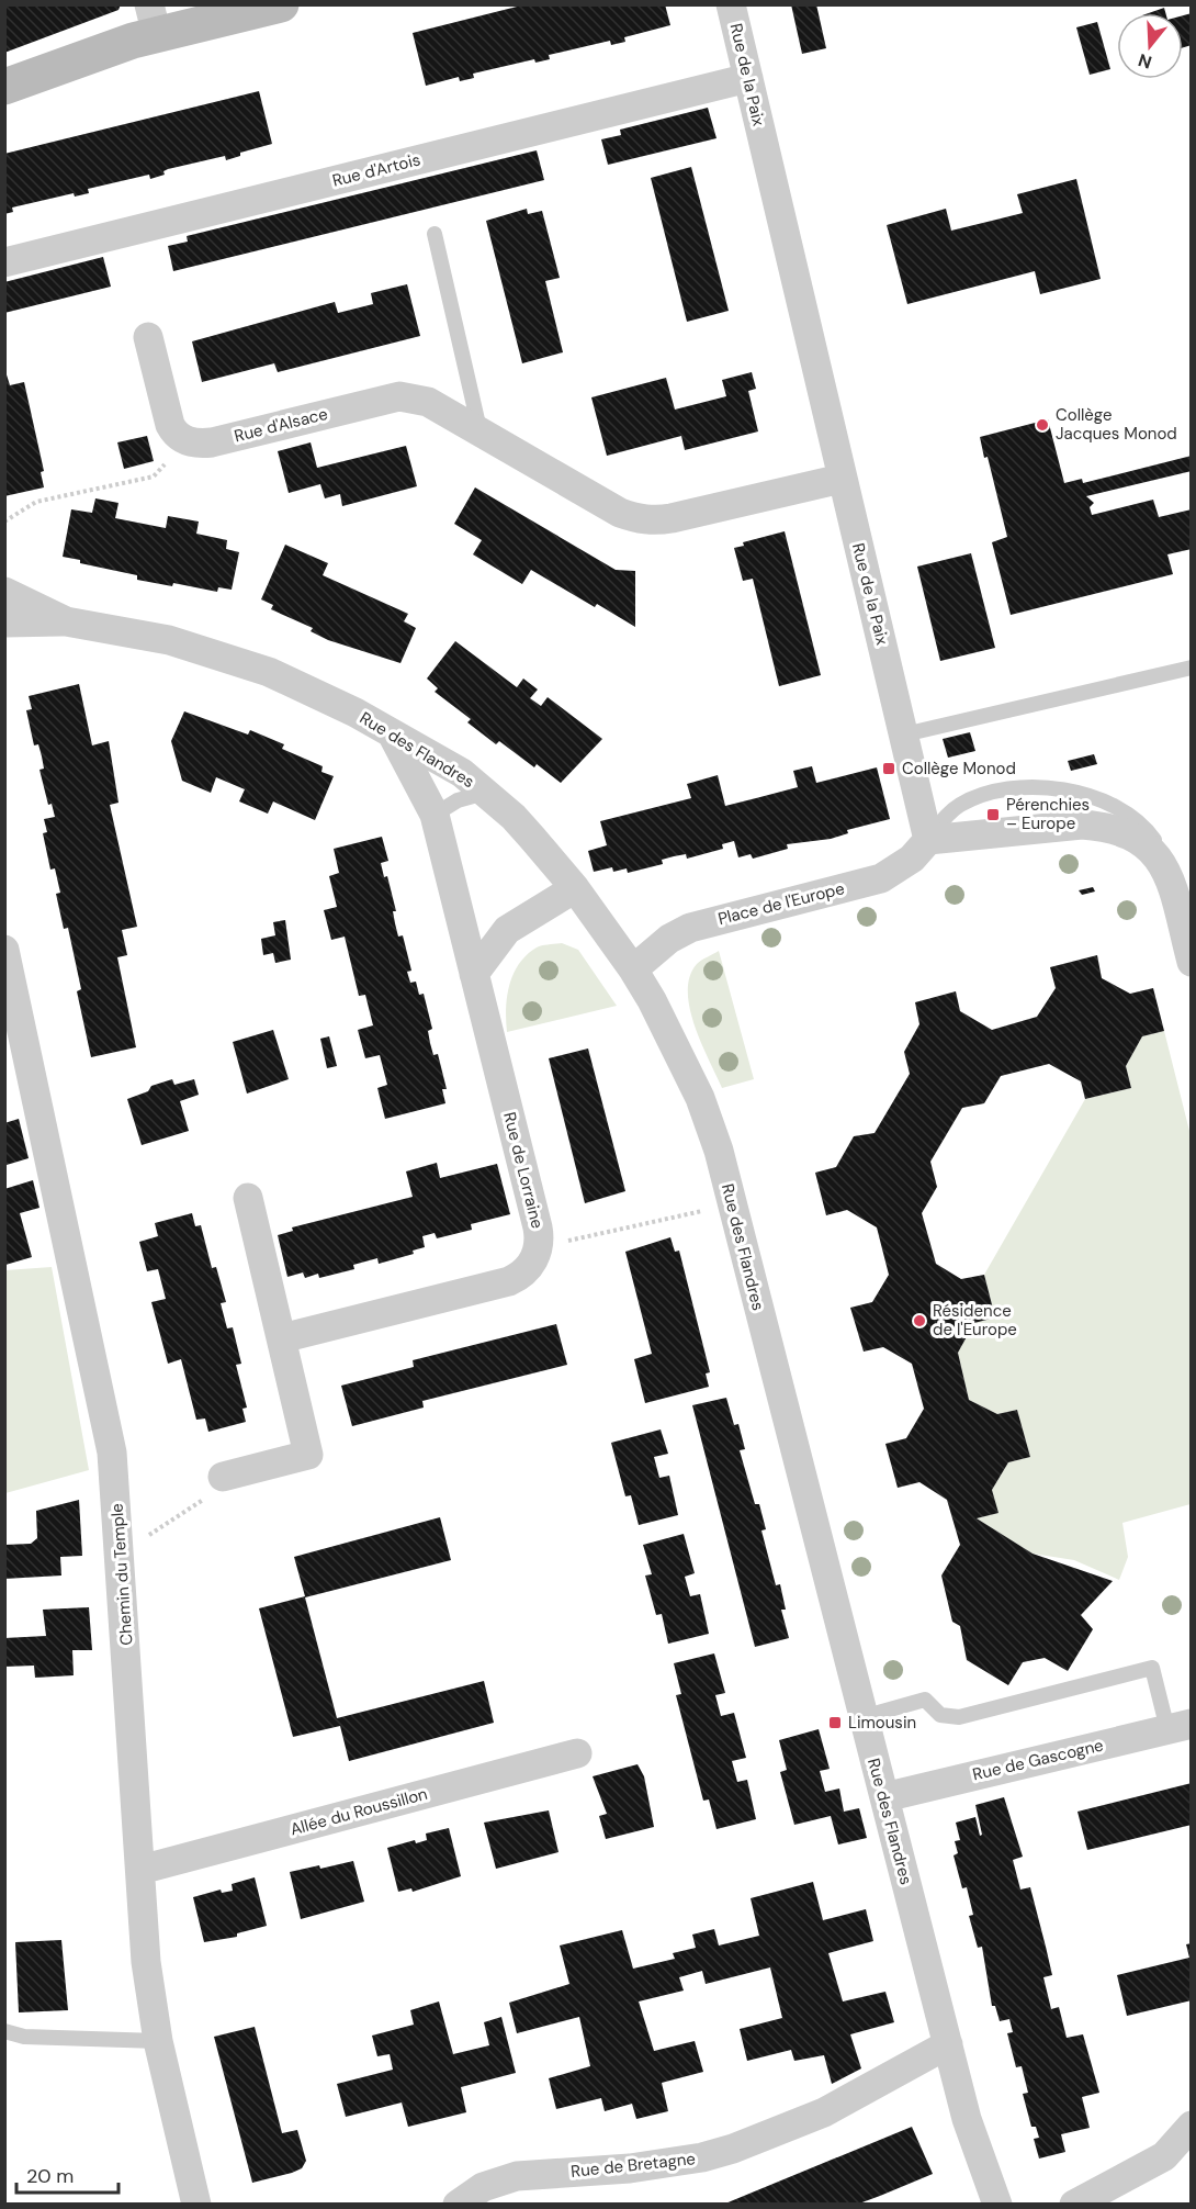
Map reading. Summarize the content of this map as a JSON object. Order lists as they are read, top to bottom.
{
  "streets": {
    "street": [
      "Rue de la Paix",
      "Rue d'Artois",
      "Rue d'Alsace",
      "Rue des Flandres",
      "Place de l'Europe",
      "Rue de Lorraine",
      "Chemin du Temple",
      "Rue de Gascogne",
      "Allée du Roussillon",
      "Rue de Bretagne"
    ]
  },
  "crossings": [
    ["Rue de la Paix", "Rue d'Artois"],
    ["Rue de la Paix", "Rue d'Alsace"],
    ["Rue de la Paix", "Place de l'Europe"],
    ["Rue des Flandres", "Place de l'Europe"],
    ["Rue des Flandres", "Rue de Lorraine"],
    ["Rue des Flandres", "Rue de Gascogne"],
    ["Rue des Flandres", "Rue de Bretagne"],
    ["Chemin du Temple", "Allée du Roussillon"]
  ],
  "places": {
    "other": ["Collège Jacques Monod", "Résidence de l'Europe"],
    "transit": ["Collège Monod", "Pérenchies – Europe", "Limousin"]
  },
  "scale_bar": "20 m",
  "north": "bottom"
}
